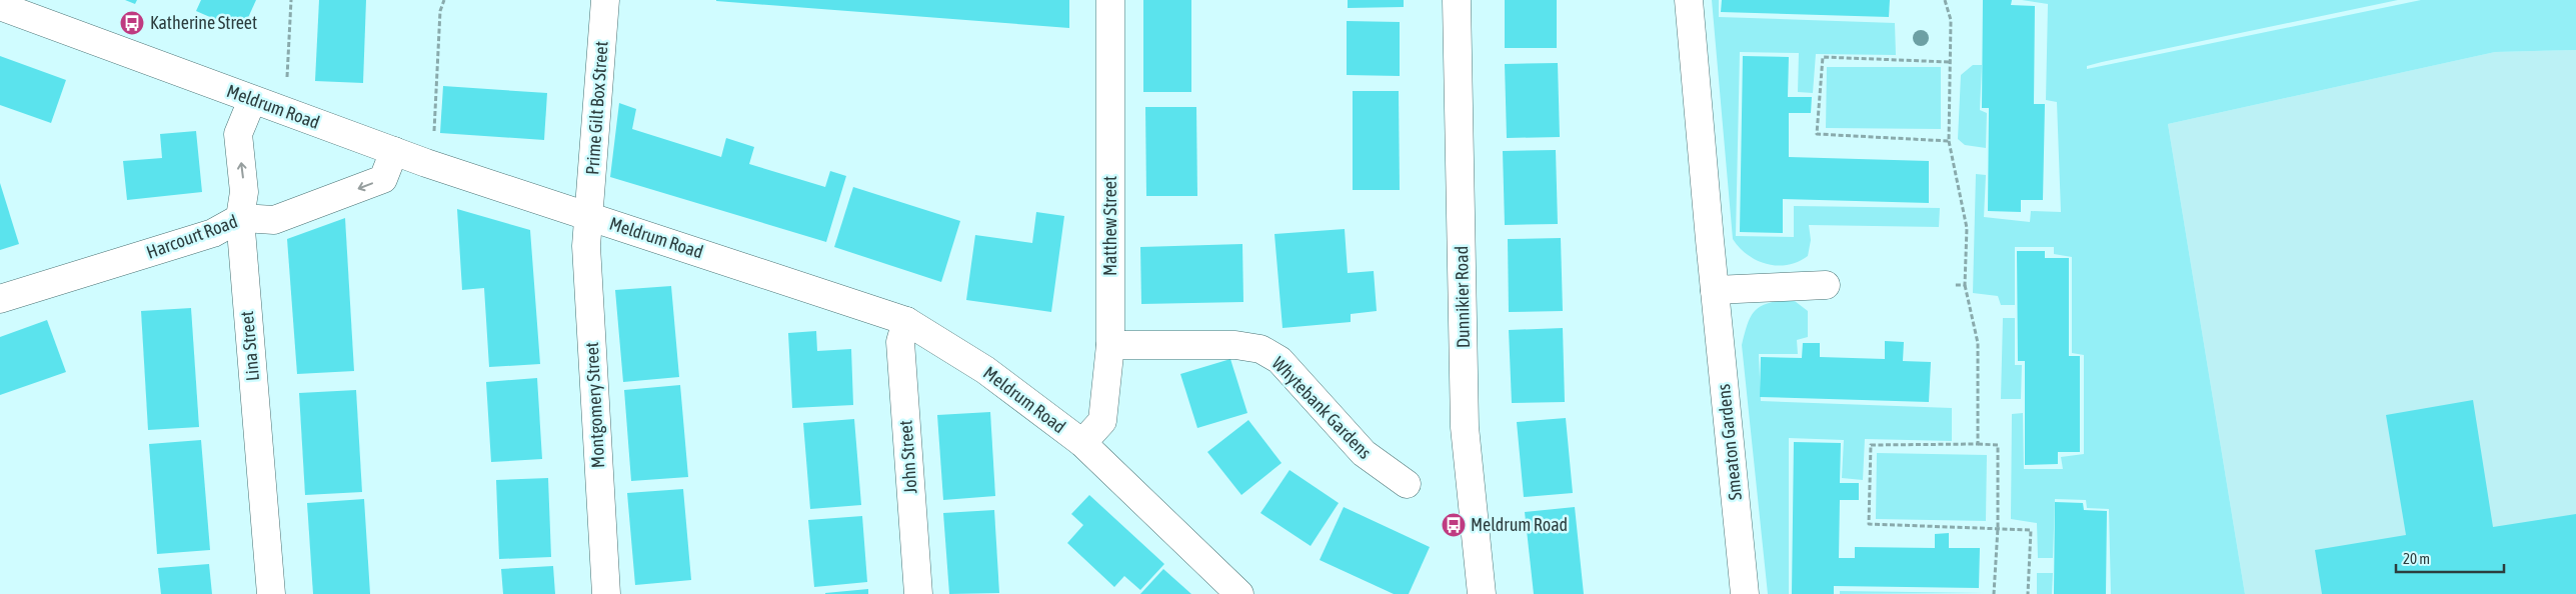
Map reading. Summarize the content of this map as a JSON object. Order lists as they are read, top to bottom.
{
  "streets": {
    "street": [
      "Meldrum Road",
      "Prime Gilt Box Street",
      "Matthew Street",
      "Harcourt Road",
      "Dunnikier Road",
      "Lina Street",
      "Montgomery Street",
      "Whytebank Gardens",
      "Smeaton Gardens",
      "John Street"
    ]
  },
  "crossings": [
    ["Meldrum Road", "Prime Gilt Box Street"],
    ["Meldrum Road", "Matthew Street"],
    ["Meldrum Road", "Harcourt Road"],
    ["Meldrum Road", "Lina Street"],
    ["Meldrum Road", "Montgomery Street"],
    ["Meldrum Road", "John Street"],
    ["Prime Gilt Box Street", "Montgomery Street"],
    ["Matthew Street", "Whytebank Gardens"],
    ["Harcourt Road", "Lina Street"]
  ],
  "one_way": ["Harcourt Road"],
  "places": {
    "bus stop": ["Katherine Street", "Meldrum Road"]
  },
  "scale_bar": "20 m"
}
